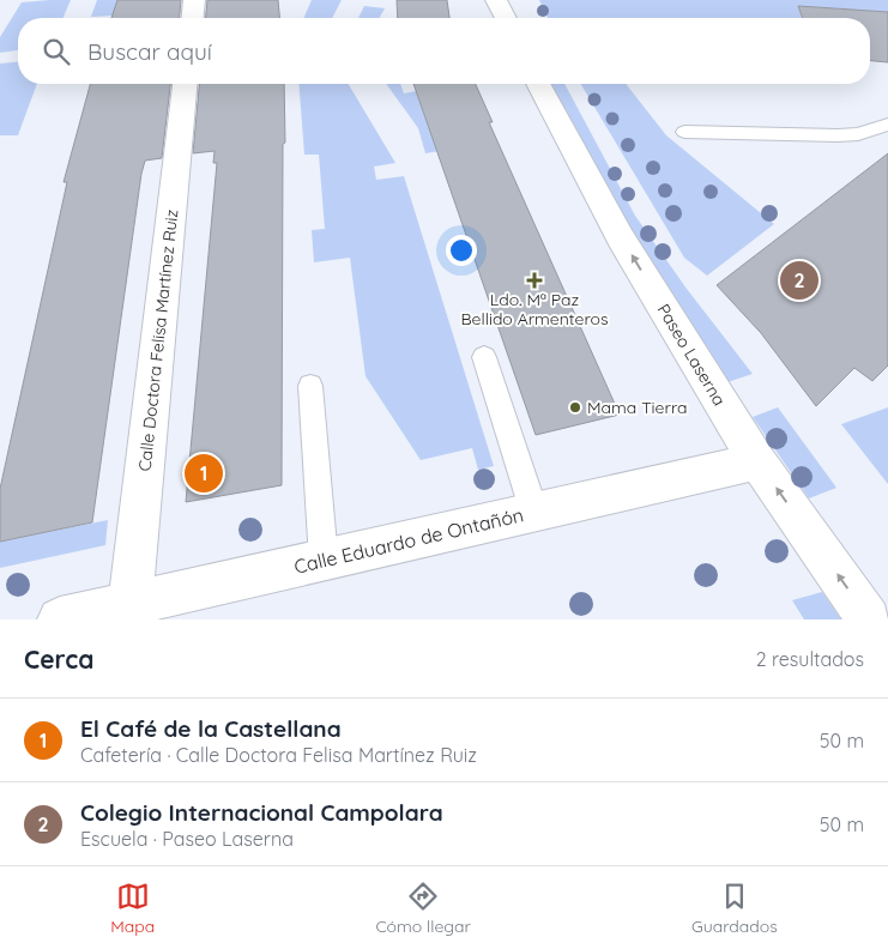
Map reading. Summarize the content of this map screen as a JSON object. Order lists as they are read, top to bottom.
{
  "streets": {
    "street": ["Calle Doctora Felisa Martínez Ruiz", "Paseo Laserna", "Calle Eduardo de Ontañón"]
  },
  "crossings": [
    ["Calle Doctora Felisa Martínez Ruiz", "Calle Eduardo de Ontañón"],
    ["Paseo Laserna", "Calle Eduardo de Ontañón"]
  ],
  "one_way": ["Paseo Laserna"],
  "places": {
    "health": ["Ldo. Mª Paz Bellido Armenteros"],
    "other": ["Mama Tierra"]
  },
  "page": {
    "search": "Buscar aquí",
    "pins": ["2", "1"],
    "heading": ["Cerca", "2 resultados"],
    "list": [
      {
        "mark": "1",
        "name": "El Café de la Castellana",
        "note": "Cafetería · Calle Doctora Felisa Martínez Ruiz",
        "value": "50 m"
      },
      {
        "mark": "2",
        "name": "Colegio Internacional Campolara",
        "note": "Escuela · Paseo Laserna",
        "value": "50 m"
      }
    ],
    "nav": ["Mapa", "Cómo llegar", "Guardados"]
  }
}
